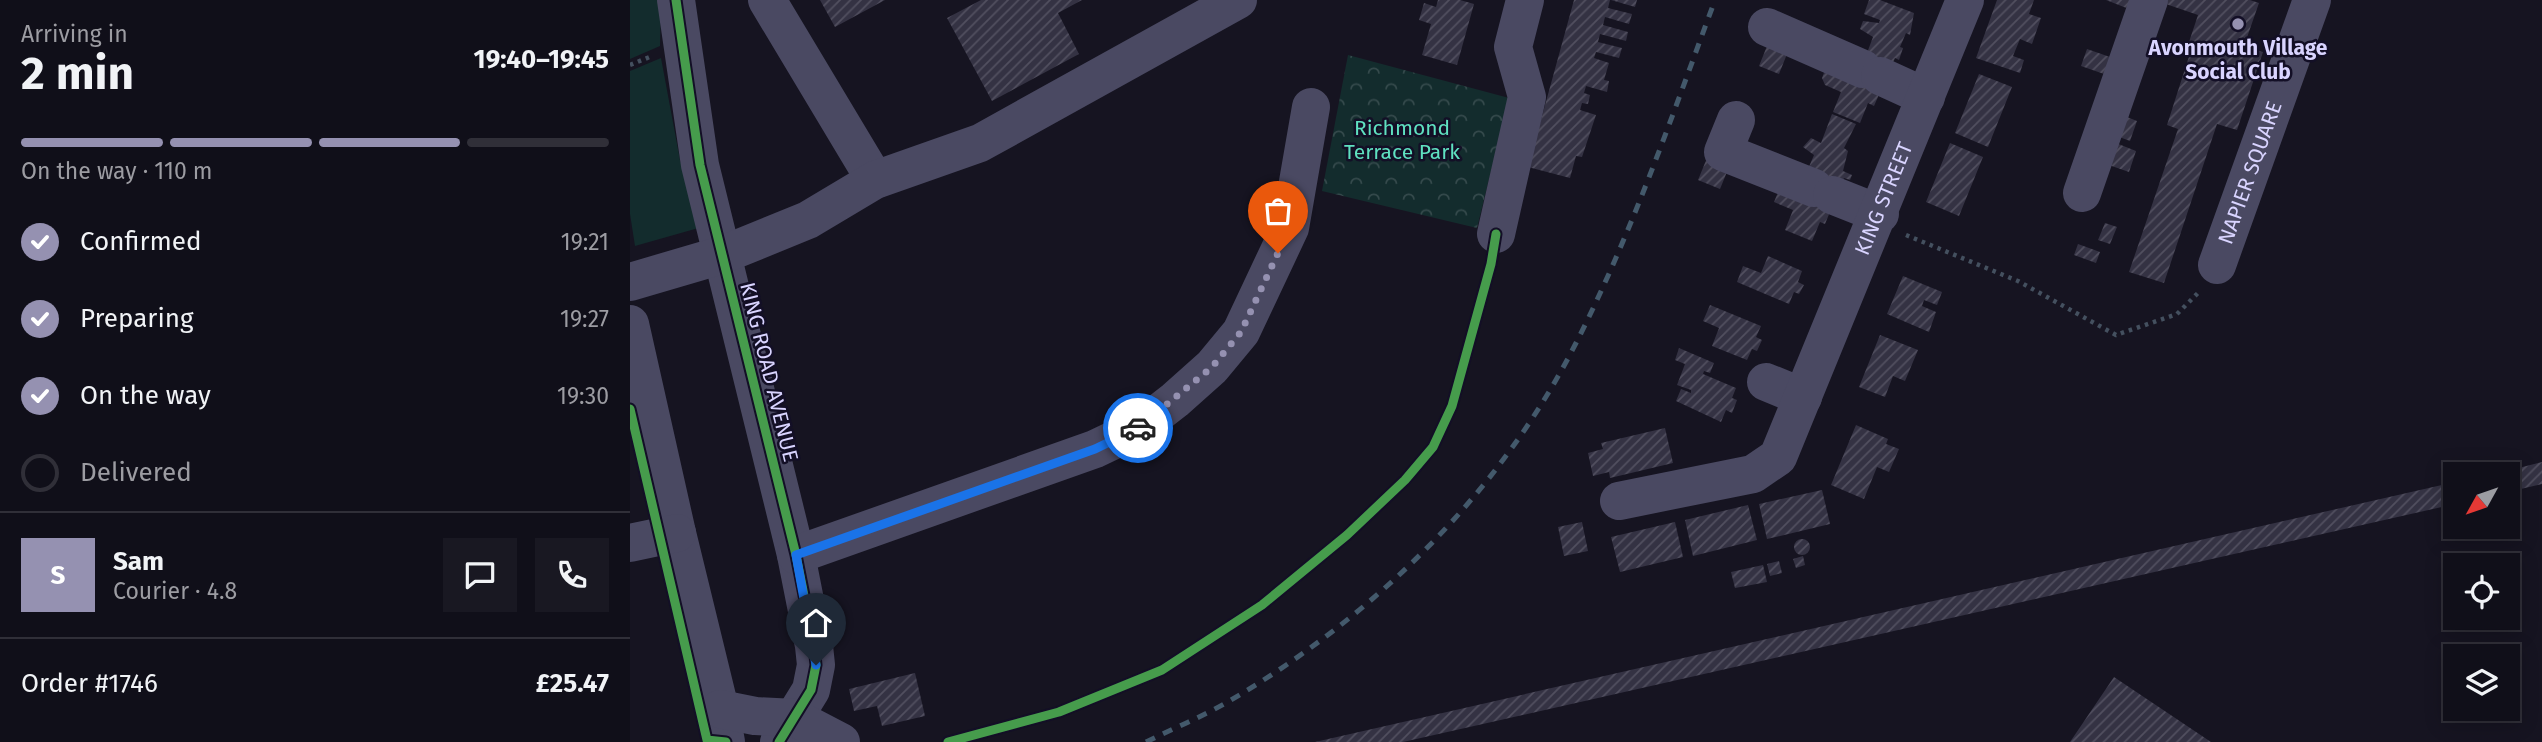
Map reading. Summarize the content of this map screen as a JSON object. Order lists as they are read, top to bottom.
{
  "streets": {
    "street": ["NAPIER SQUARE", "KING STREET", "KING ROAD AVENUE"]
  },
  "parks": ["Richmond Terrace Park"],
  "places": ["Avonmouth Village Social Club"],
  "north": "bottom left",
  "page": {
    "heading": ["2 min", "Arriving in", "19:40–19:45"],
    "panel": [
      "Sam",
      "Courier · 4.8",
      "Order #1746",
      "£25.47"
    ],
    "bar": "On the way · 110 m",
    "list": [
      ["Confirmed", "19:21"],
      ["Preparing", "19:27"],
      ["On the way", "19:30"],
      "Delivered"
    ],
    "round": "S"
  }
}
